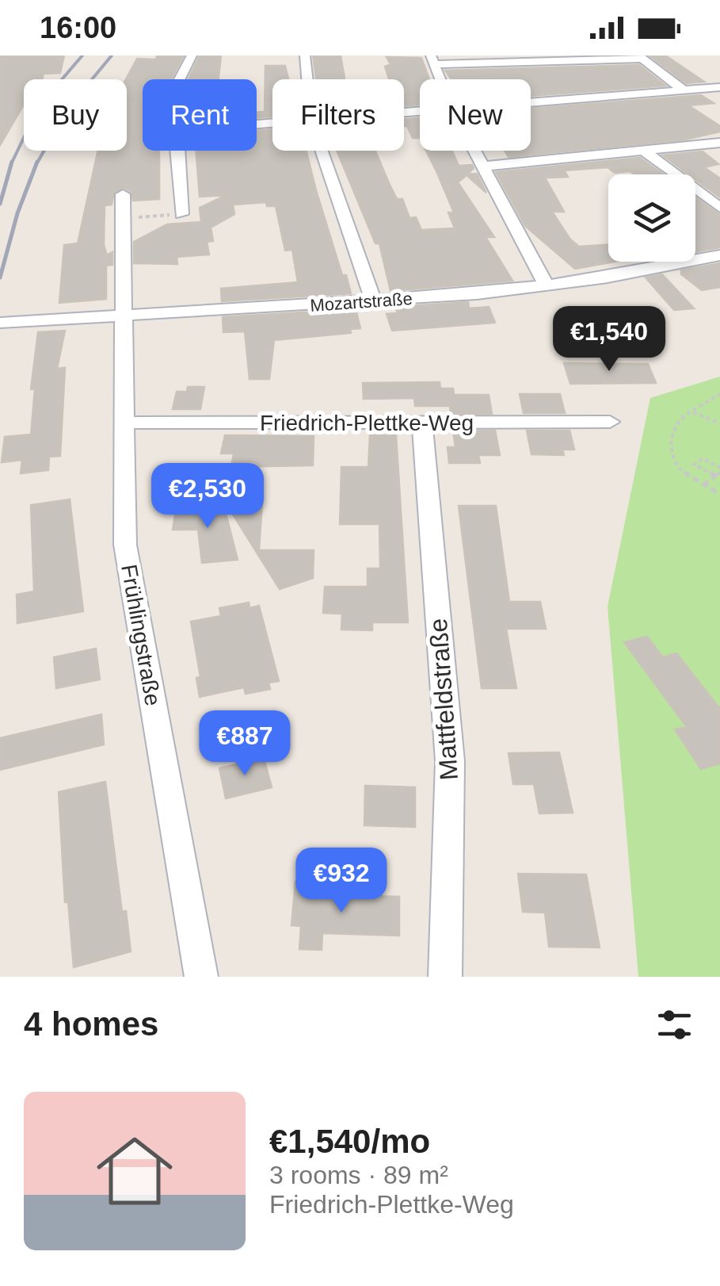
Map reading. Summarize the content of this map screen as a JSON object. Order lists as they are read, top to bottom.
{
  "streets": {
    "street": [
      "Mozartstraße",
      "Friedrich-Plettke-Weg",
      "Frühlingstraße",
      "Mattfeldstraße"
    ]
  },
  "crossings": [
    ["Mozartstraße", "Frühlingstraße"],
    ["Friedrich-Plettke-Weg", "Frühlingstraße"],
    ["Friedrich-Plettke-Weg", "Mattfeldstraße"]
  ],
  "page": {
    "status": "16:00",
    "chip": [
      "Buy",
      "Rent",
      "Filters",
      "New"
    ],
    "price": [
      "€1,540",
      "€2,530",
      "€887",
      "€932"
    ],
    "heading": "4 homes",
    "list": [
      {
        "name": "€1,540/mo",
        "note": "3 rooms · 89 m² · Friedrich-Plettke-Weg"
      }
    ]
  }
}
